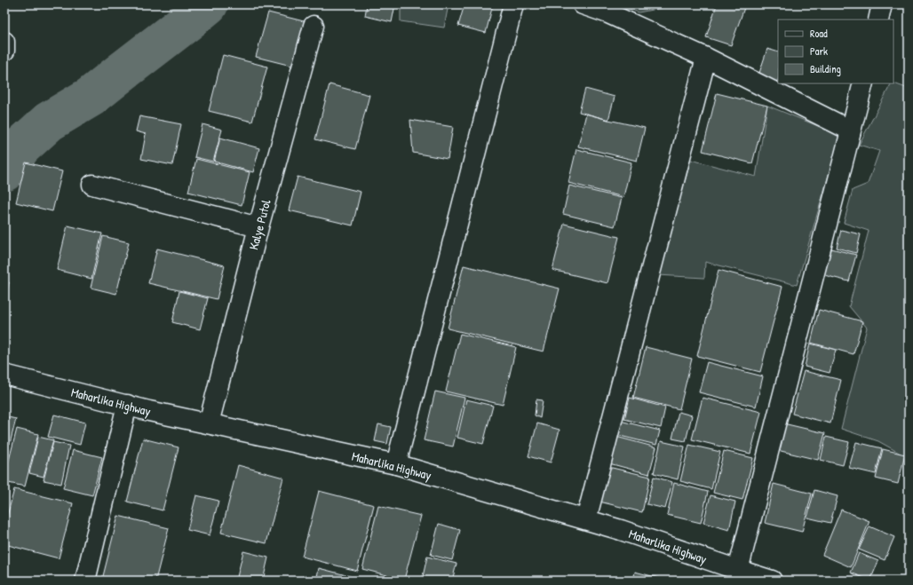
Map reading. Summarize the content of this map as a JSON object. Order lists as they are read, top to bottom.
{
  "streets": {
    "main road": ["Kalye Putol", "Maharlika Highway"]
  },
  "crossings": [
    ["Kalye Putol", "Maharlika Highway"]
  ],
  "legend": ["Road", "Park", "Building"]
}
